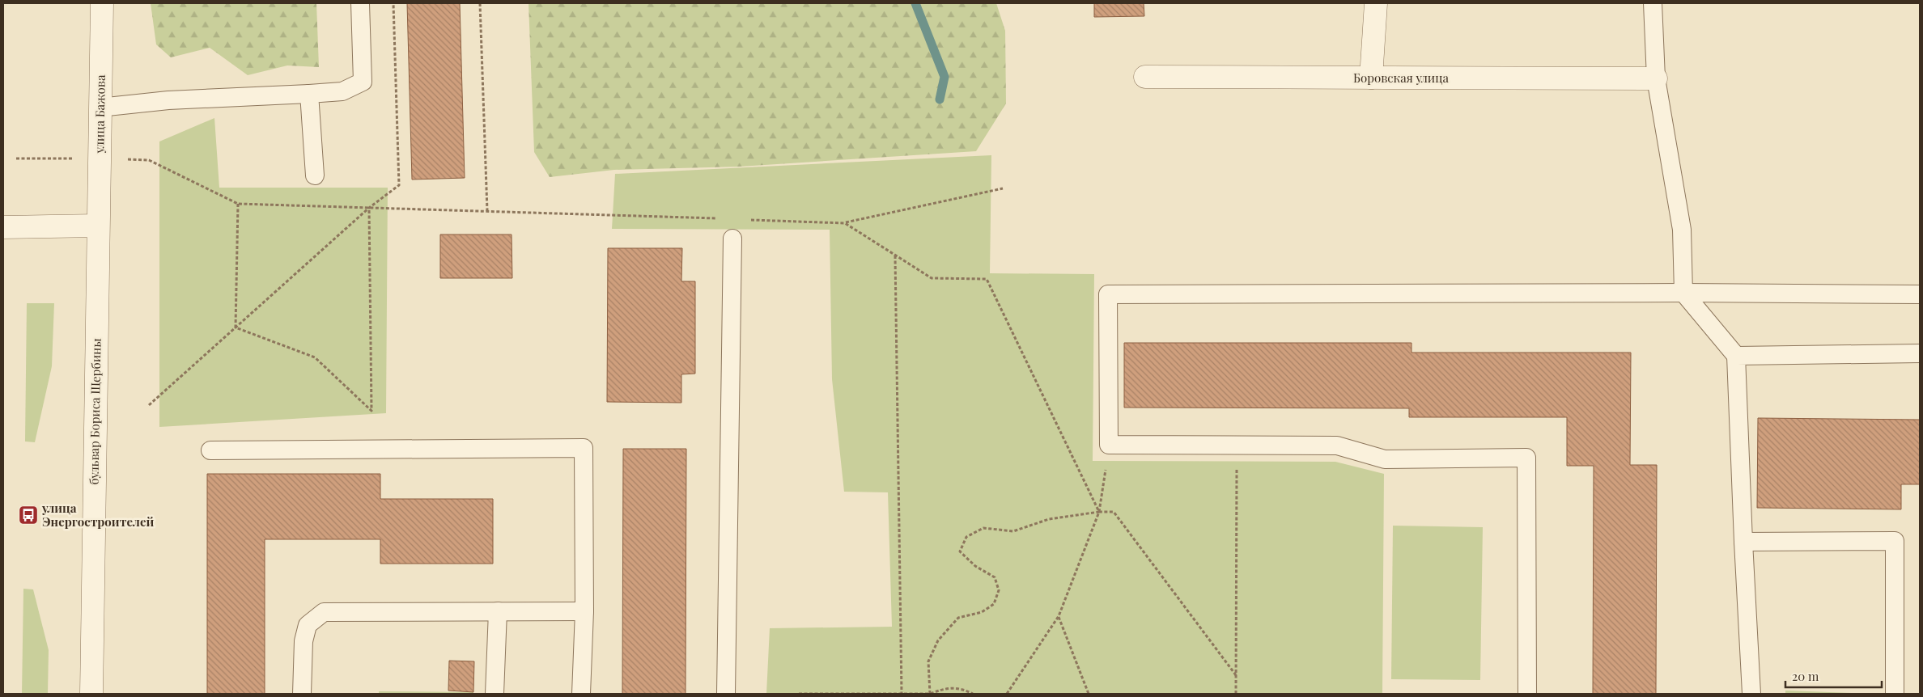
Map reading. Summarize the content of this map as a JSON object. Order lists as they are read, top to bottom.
{
  "streets": {
    "street": ["Боровская улица", "улица Бажова", "бульвар Бориса Щербины"]
  },
  "crossings": [
    ["улица Бажова", "бульвар Бориса Щербины"]
  ],
  "places": {
    "bus stop": ["улица Энергостроителей"]
  },
  "scale_bar": "20 m"
}
